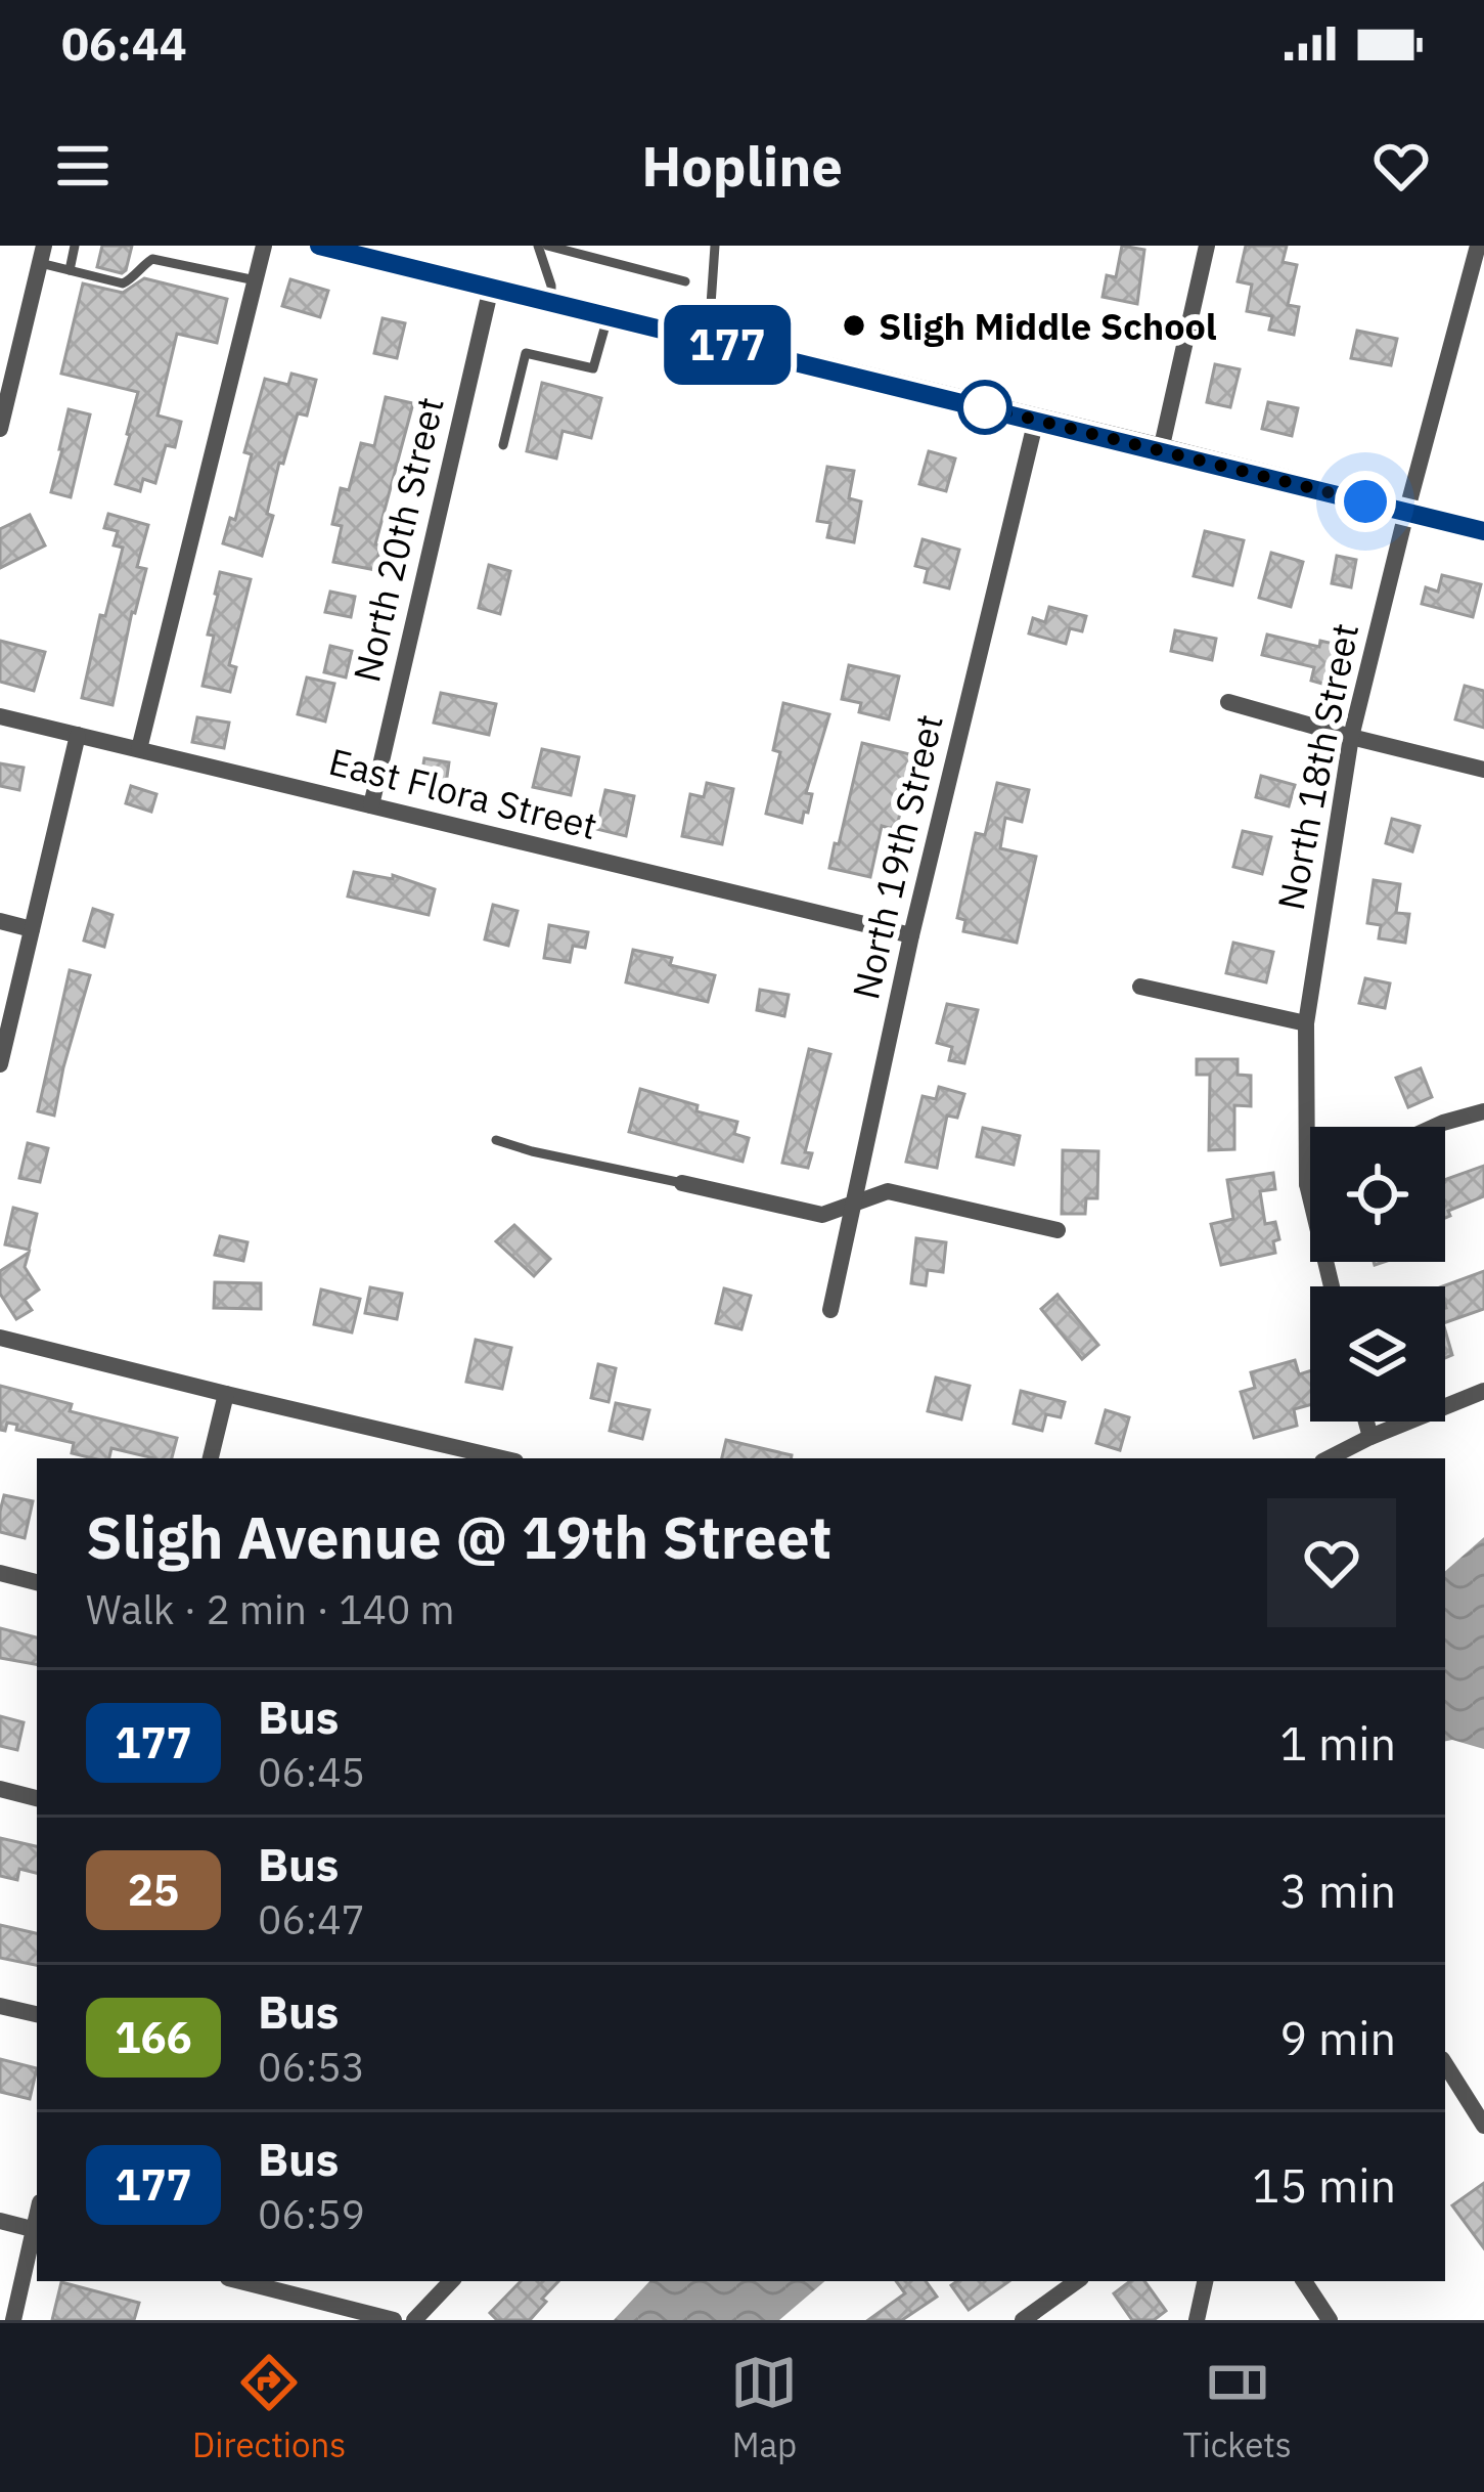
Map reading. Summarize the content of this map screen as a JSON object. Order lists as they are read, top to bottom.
{
  "streets": {
    "street": [
      "North 20th Street",
      "North 18th Street",
      "East Flora Street",
      "North 19th Street"
    ]
  },
  "crossings": [
    ["North 20th Street", "East Flora Street"],
    ["East Flora Street", "North 19th Street"]
  ],
  "places": ["Sligh Middle School"],
  "lines": ["bus line 177"],
  "page": {
    "status": "06:44",
    "header": "Hopline",
    "on_map": "177",
    "heading": ["Sligh Avenue @ 19th Street", "Walk · 2 min · 140 m"],
    "list": [
      {
        "mark": "177",
        "name": "Bus",
        "note": "06:45",
        "value": "1 min"
      },
      {
        "mark": "25",
        "name": "Bus",
        "note": "06:47",
        "value": "3 min"
      },
      {
        "mark": "166",
        "name": "Bus",
        "note": "06:53",
        "value": "9 min"
      },
      {
        "mark": "177",
        "name": "Bus",
        "note": "06:59",
        "value": "15 min"
      }
    ],
    "tabs": ["Directions", "Map", "Tickets"]
  }
}
